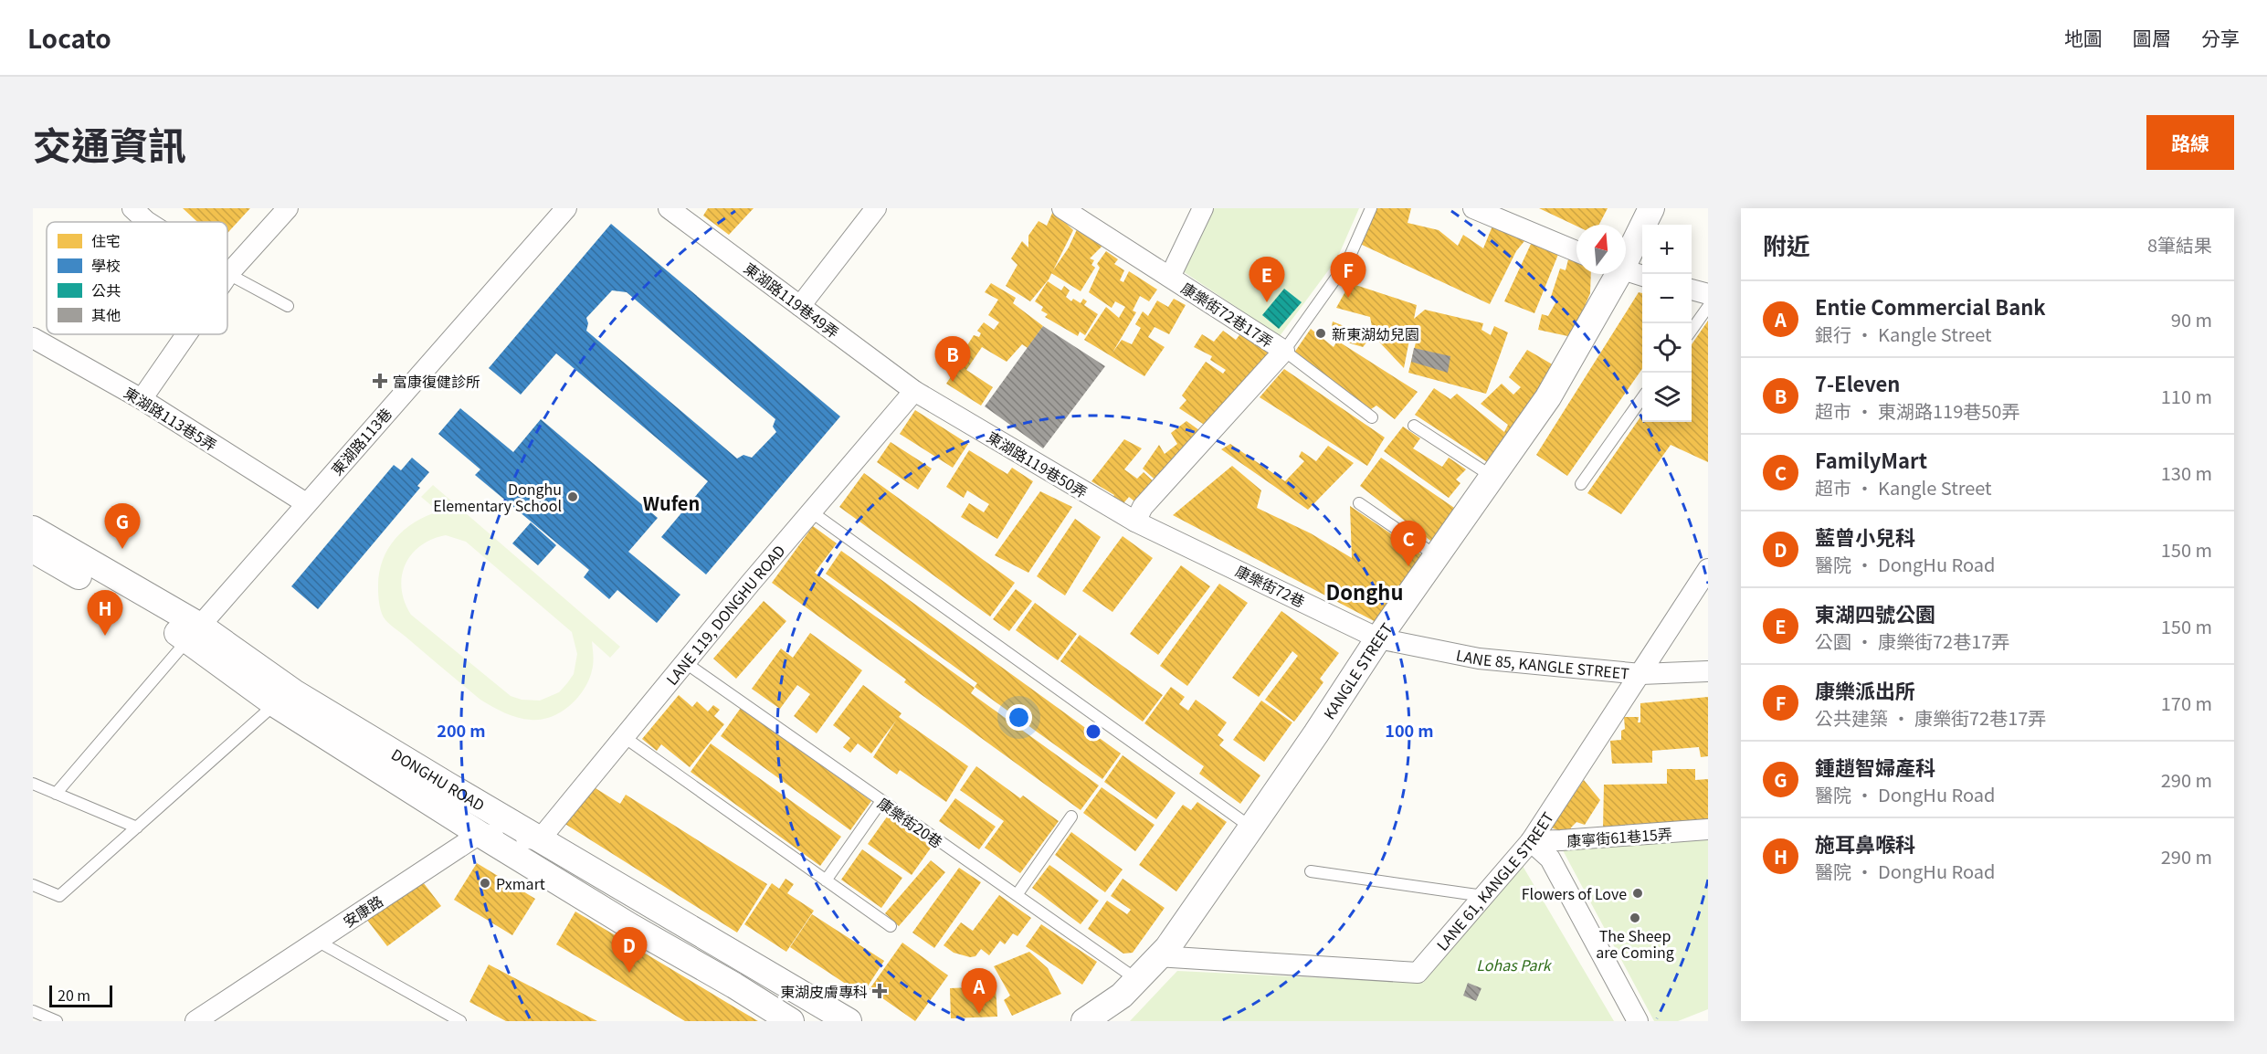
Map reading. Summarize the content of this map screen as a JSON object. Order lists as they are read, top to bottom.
{
  "streets": {
    "street": [
      "東湖路119巷49弄",
      "康樂街72巷17弄",
      "東湖路113巷5弄",
      "東湖路113巷",
      "東湖路119巷50弄",
      "康樂街72巷",
      "LANE 119, DONGHU ROAD",
      "LANE 85, KANGLE STREET",
      "KANGLE STREET",
      "DONGHU ROAD",
      "康寧街61巷15弄",
      "LANE 61, KANGLE STREET",
      "安康路"
    ],
    "lane": ["康樂街20巷"]
  },
  "crossings": [
    ["東湖路119巷49弄", "東湖路119巷50弄"],
    ["東湖路119巷49弄", "LANE 119, DONGHU ROAD"],
    ["康樂街72巷17弄", "東湖路119巷50弄"],
    ["東湖路113巷5弄", "東湖路113巷"],
    ["東湖路113巷", "DONGHU ROAD"],
    ["東湖路119巷50弄", "康樂街72巷"],
    ["東湖路119巷50弄", "LANE 119, DONGHU ROAD"],
    ["康樂街72巷", "LANE 85, KANGLE STREET"],
    ["康樂街72巷", "KANGLE STREET"],
    ["LANE 119, DONGHU ROAD", "DONGHU ROAD"],
    ["LANE 119, DONGHU ROAD", "康樂街20巷"],
    ["LANE 85, KANGLE STREET", "KANGLE STREET"],
    ["LANE 85, KANGLE STREET", "LANE 61, KANGLE STREET"],
    ["KANGLE STREET", "康樂街20巷"],
    ["KANGLE STREET", "LANE 61, KANGLE STREET"],
    ["DONGHU ROAD", "安康路"],
    ["康寧街61巷15弄", "LANE 61, KANGLE STREET"]
  ],
  "districts": ["Wufen", "Donghu"],
  "parks": ["Lohas Park"],
  "places": {
    "other": [
      "新東湖幼兒園",
      "Donghu Elementary School",
      "Pxmart",
      "Flowers of Love",
      "The Sheep are Coming"
    ],
    "health": ["富康復健診所", "東湖皮膚專科"]
  },
  "legend": [
    "住宅",
    "學校",
    "公共",
    "其他"
  ],
  "scale_bar": "20 m",
  "north": "top",
  "page": {
    "header": "Locato",
    "nav": ["地圖", "圖層", "分享"],
    "title": "交通資訊",
    "buttons": "路線",
    "heading": ["附近", "8筆結果"],
    "map_buttons": ["+", "−"],
    "pins": [
      "F",
      "E",
      "B",
      "G",
      "C",
      "H",
      "D",
      "A"
    ],
    "list": [
      {
        "mark": "A",
        "name": "Entie Commercial Bank",
        "note": "銀行 · Kangle Street",
        "value": "90 m"
      },
      {
        "mark": "B",
        "name": "7-Eleven",
        "note": "超市 · 東湖路119巷50弄",
        "value": "110 m"
      },
      {
        "mark": "C",
        "name": "FamilyMart",
        "note": "超市 · Kangle Street",
        "value": "130 m"
      },
      {
        "mark": "D",
        "name": "藍曾小兒科",
        "note": "醫院 · DongHu Road",
        "value": "150 m"
      },
      {
        "mark": "E",
        "name": "東湖四號公園",
        "note": "公園 · 康樂街72巷17弄",
        "value": "150 m"
      },
      {
        "mark": "F",
        "name": "康樂派出所",
        "note": "公共建築 · 康樂街72巷17弄",
        "value": "170 m"
      },
      {
        "mark": "G",
        "name": "鍾趙智婦產科",
        "note": "醫院 · DongHu Road",
        "value": "290 m"
      },
      {
        "mark": "H",
        "name": "施耳鼻喉科",
        "note": "醫院 · DongHu Road",
        "value": "290 m"
      }
    ],
    "scale": "20 m"
  },
  "rings": ["100 m", "200 m"]
}
